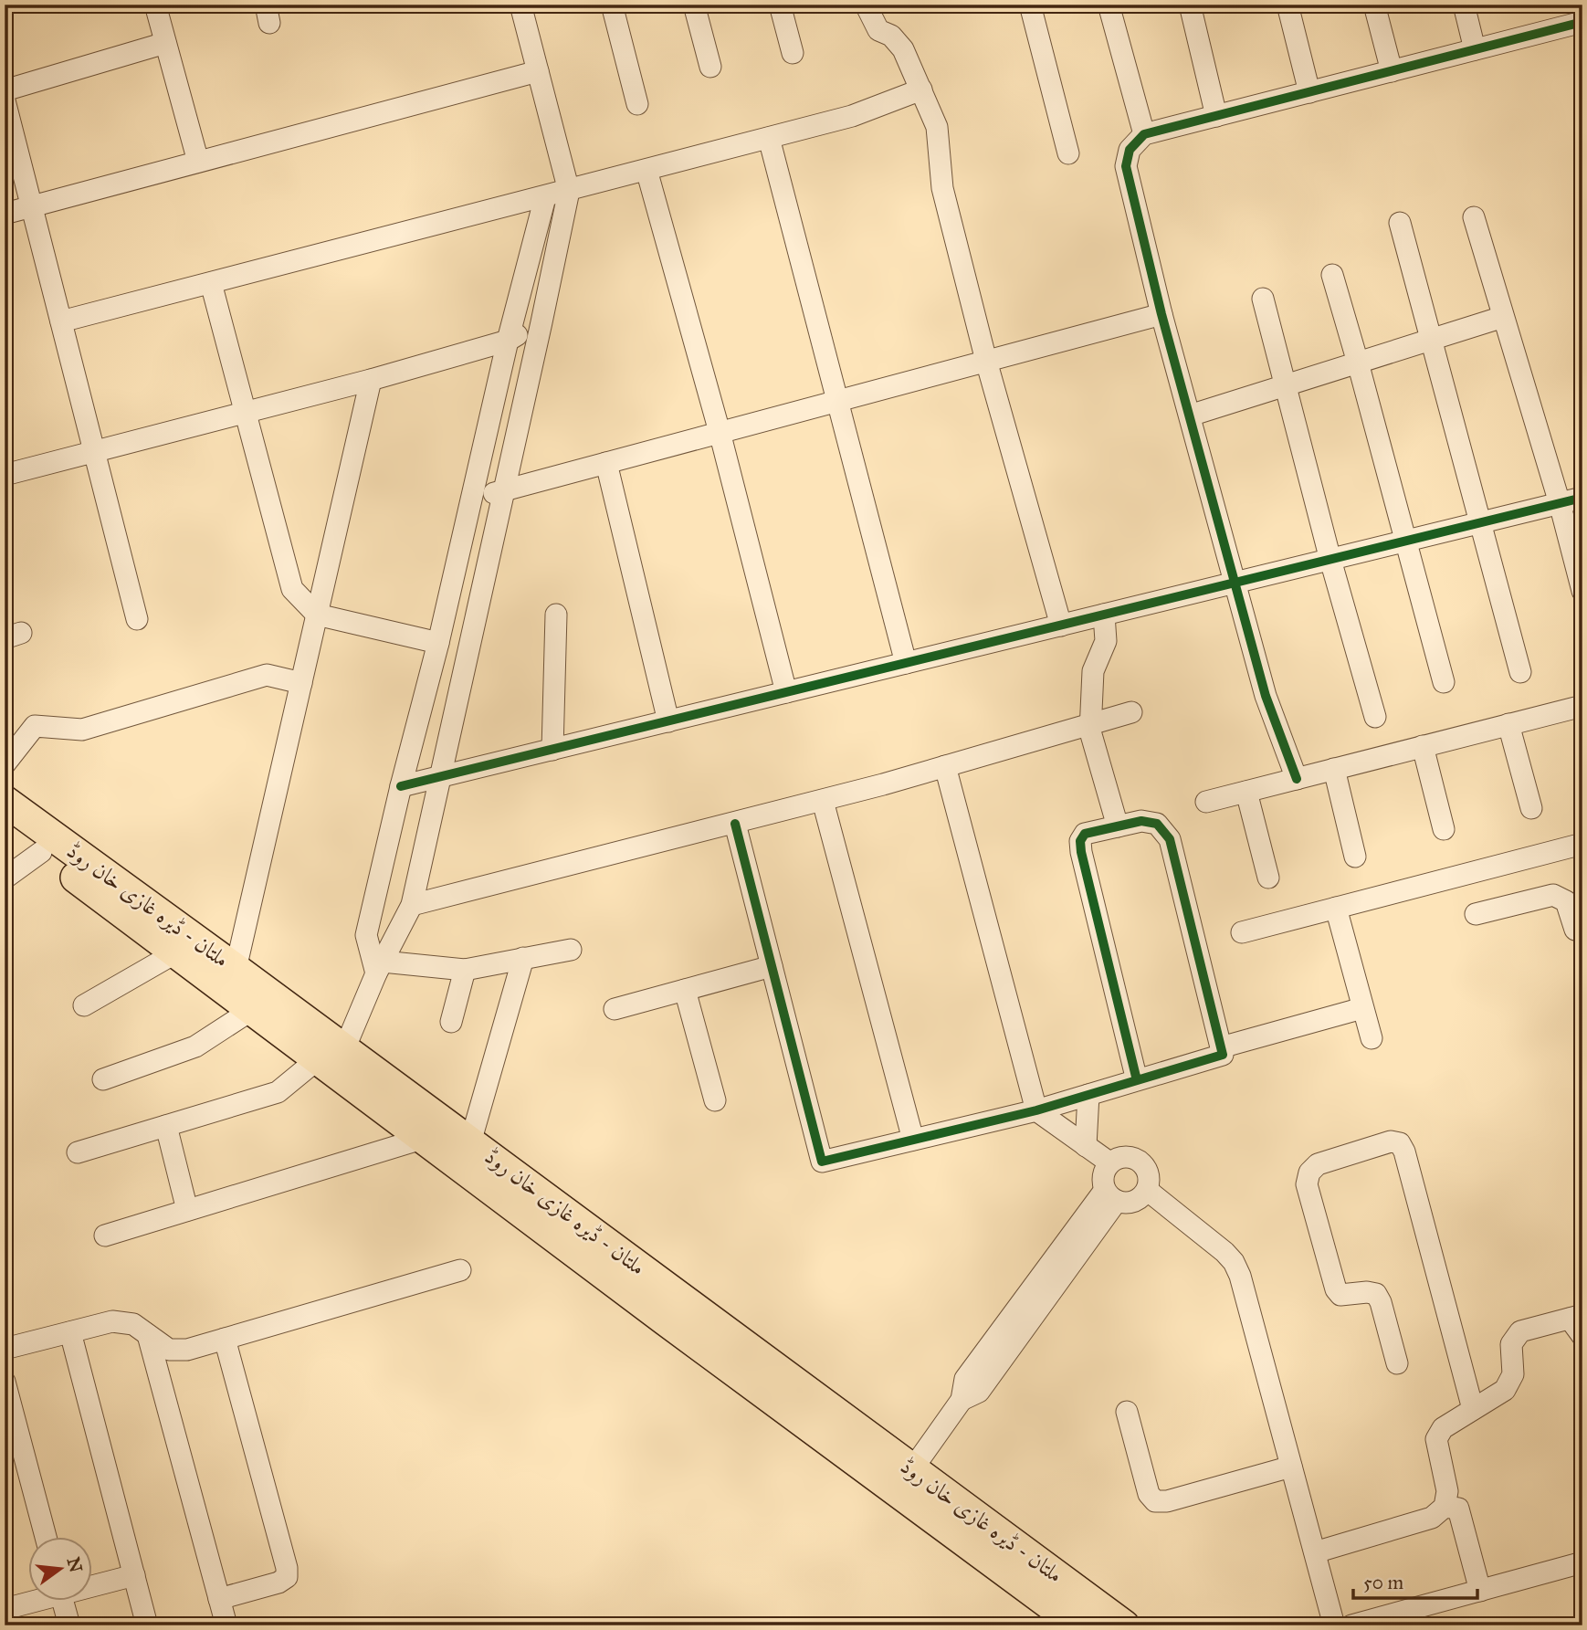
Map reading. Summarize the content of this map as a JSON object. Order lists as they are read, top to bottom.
{
  "streets": {
    "highway": ["ملتان - ڈیرہ غازی خان روڈ"]
  },
  "scale_bar": "50 m",
  "north": "right"
}
